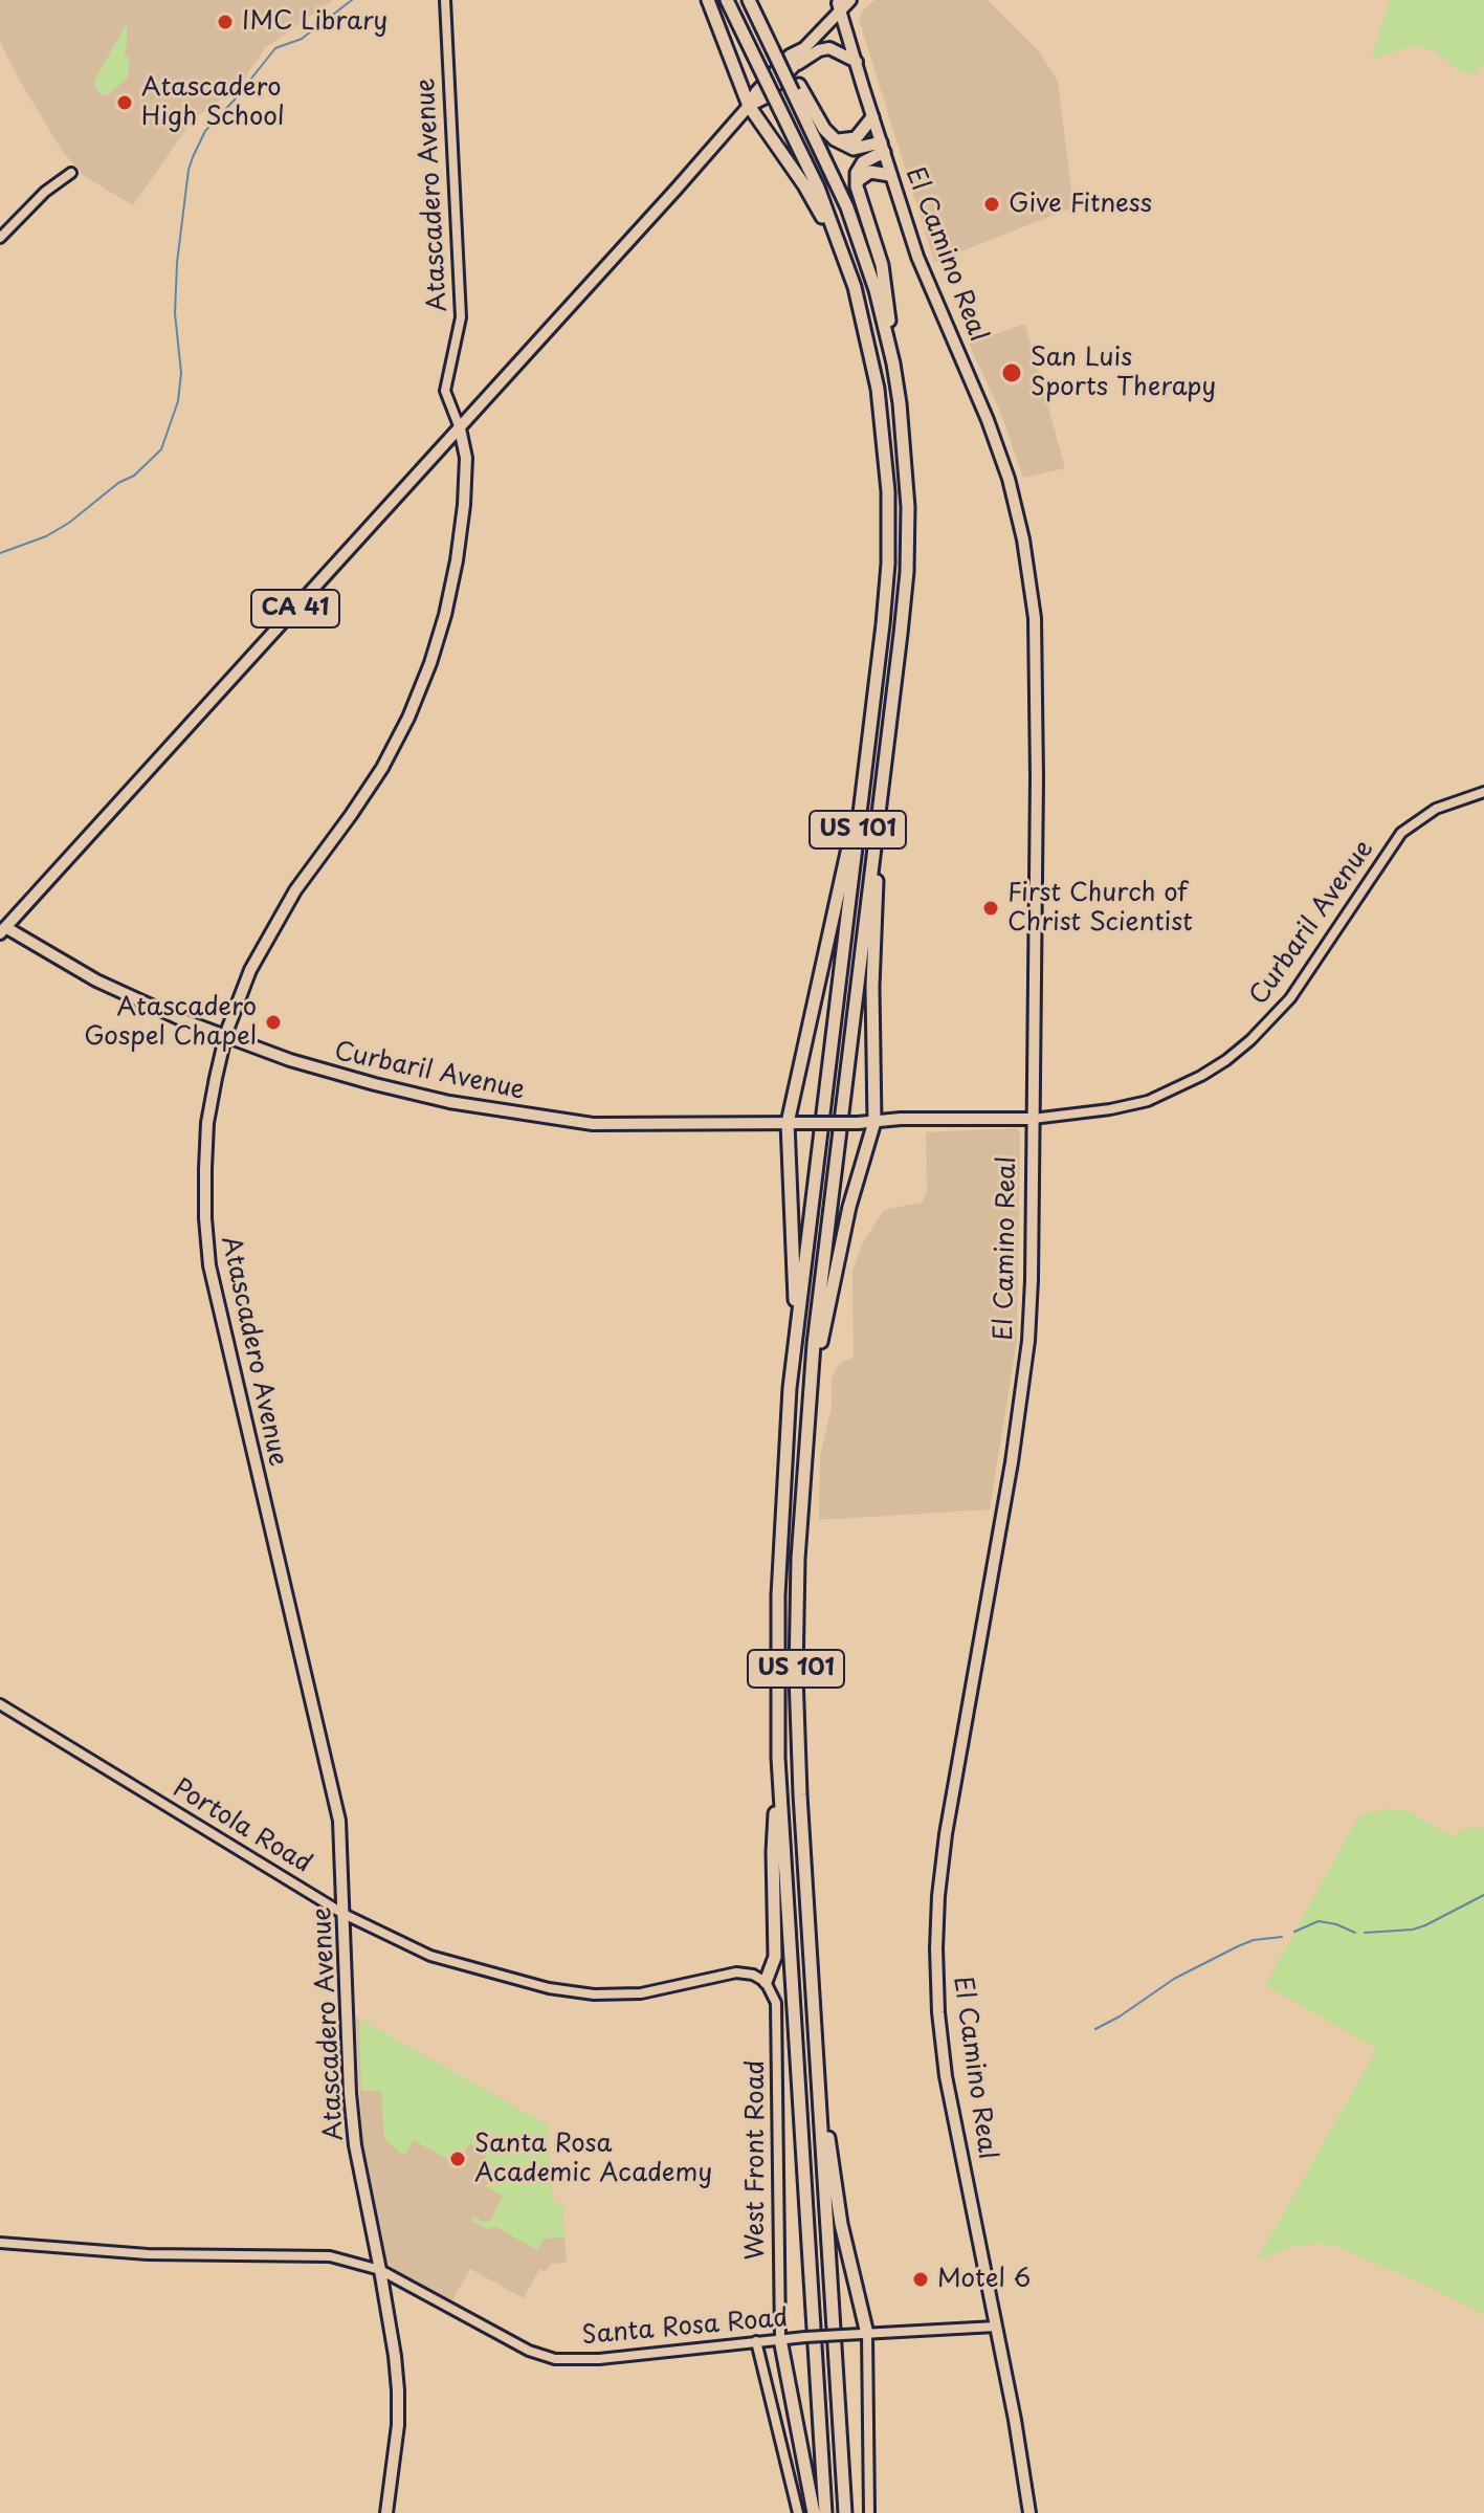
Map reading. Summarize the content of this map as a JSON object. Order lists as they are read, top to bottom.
{
  "streets": {
    "highway": ["US 101"],
    "main road": [
      "Atascadero Avenue",
      "El Camino Real",
      "CA 41",
      "Curbaril Avenue"
    ],
    "street": ["Portola Road", "West Front Road", "Santa Rosa Road"]
  },
  "crossings": [
    ["Atascadero Avenue", "CA 41"],
    ["Atascadero Avenue", "Curbaril Avenue"],
    ["Atascadero Avenue", "Portola Road"],
    ["Atascadero Avenue", "Santa Rosa Road"],
    ["El Camino Real", "CA 41"],
    ["El Camino Real", "Curbaril Avenue"],
    ["El Camino Real", "Santa Rosa Road"],
    ["CA 41", "US 101"],
    ["CA 41", "Curbaril Avenue"],
    ["Portola Road", "West Front Road"],
    ["West Front Road", "Santa Rosa Road"]
  ],
  "places": [
    "IMC Library",
    "Atascadero High School",
    "Give Fitness",
    "San Luis Sports Therapy",
    "First Church of Christ Scientist",
    "Atascadero Gospel Chapel",
    "Santa Rosa Academic Academy",
    "Motel 6"
  ]
}
